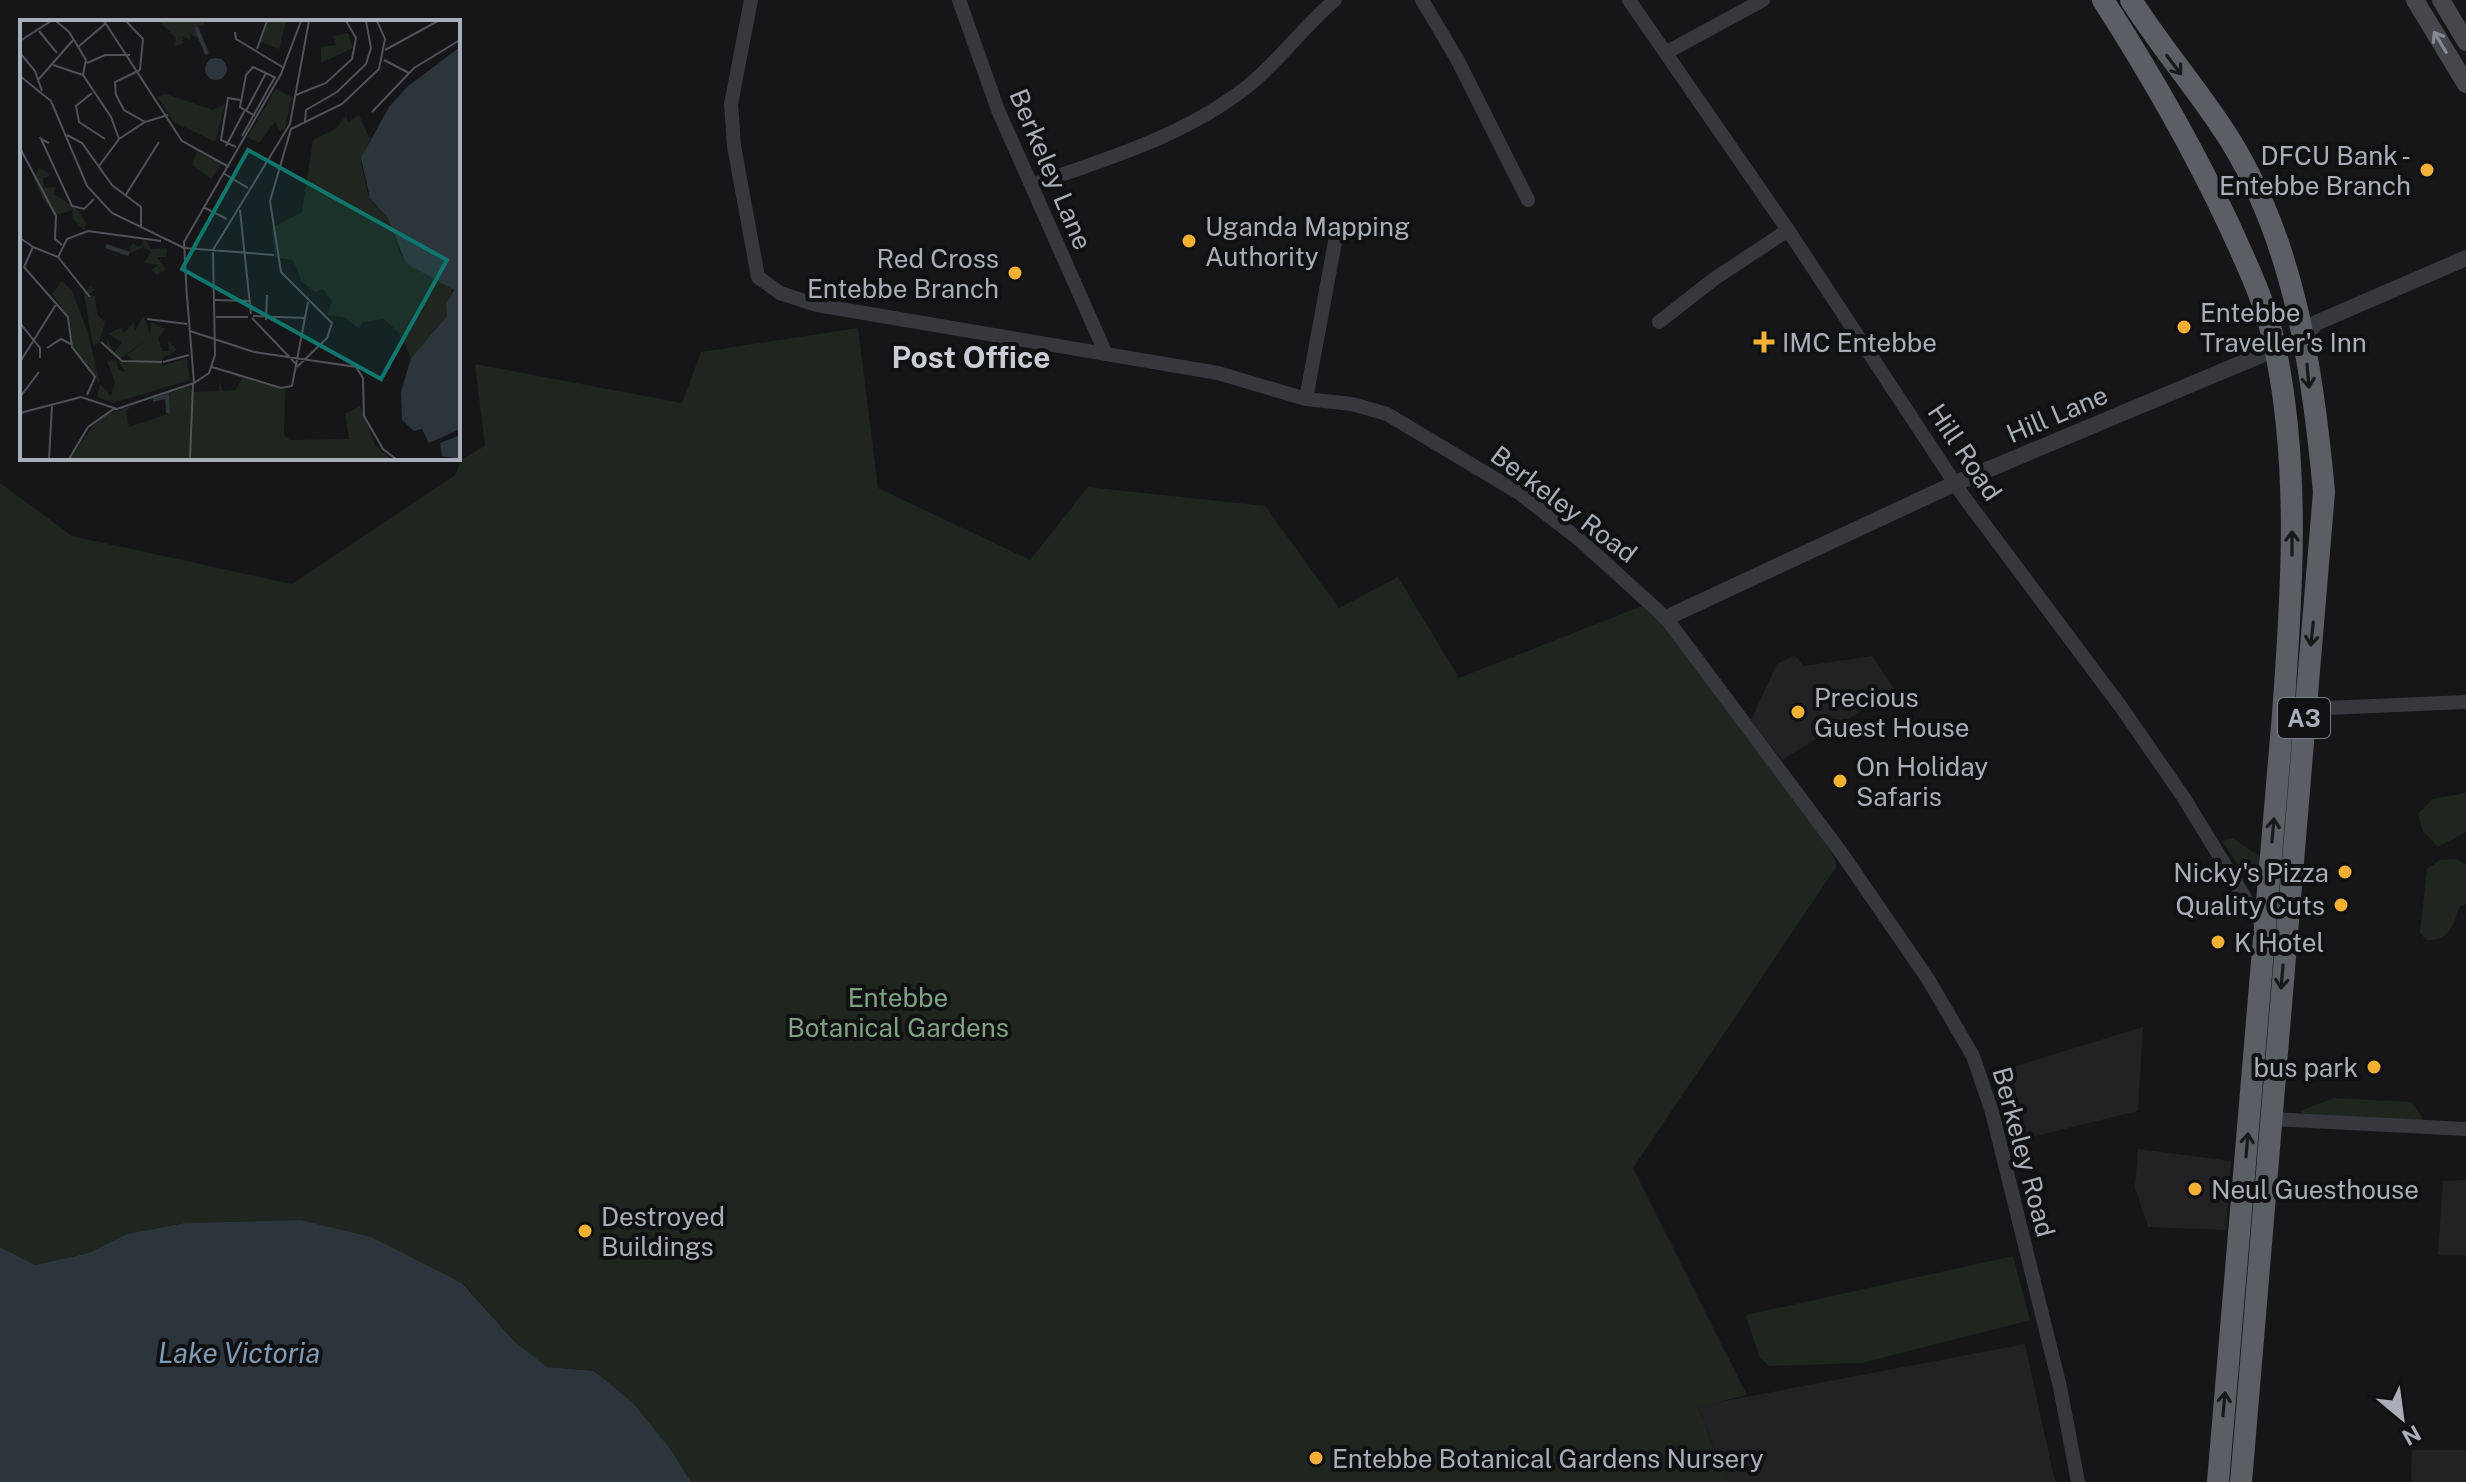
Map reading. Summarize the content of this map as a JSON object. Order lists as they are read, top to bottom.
{
  "streets": {
    "highway": ["A3"],
    "street": [
      "Berkeley Lane",
      "Hill Lane",
      "Hill Road",
      "Berkeley Road"
    ]
  },
  "crossings": [
    ["Berkeley Lane", "Berkeley Road"],
    ["Hill Lane", "Hill Road"],
    ["Hill Lane", "Berkeley Road"],
    ["Hill Lane", "A3"],
    ["Hill Road", "A3"]
  ],
  "districts": ["Post Office"],
  "water": ["Lake Victoria"],
  "parks": ["Entebbe Botanical Gardens"],
  "places": {
    "other": [
      "DFCU Bank - Entebbe Branch",
      "Uganda Mapping Authority",
      "Red Cross Entebbe Branch",
      "Entebbe Traveller's Inn",
      "Precious Guest House",
      "On Holiday Safaris",
      "Nicky's Pizza",
      "Quality Cuts",
      "K Hotel",
      "bus park",
      "Neul Guesthouse",
      "Destroyed Buildings",
      "Entebbe Botanical Gardens Nursery"
    ],
    "health": ["IMC Entebbe"]
  },
  "north": "bottom right"
}
